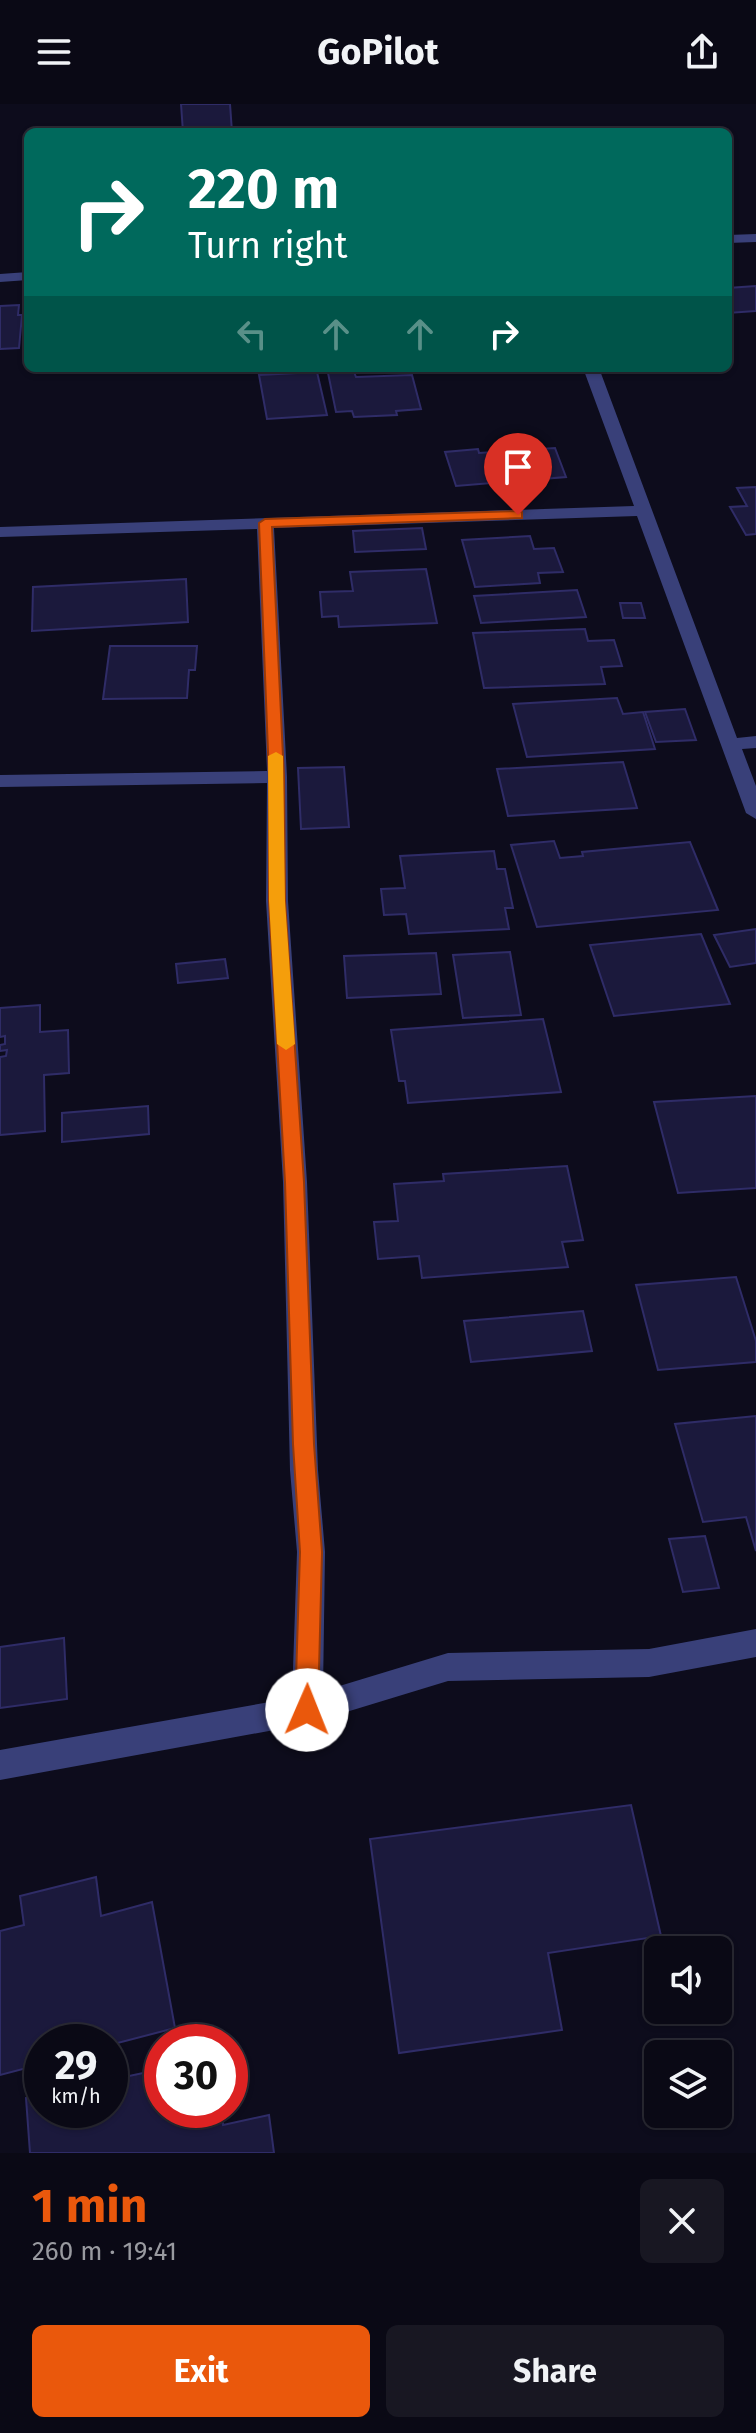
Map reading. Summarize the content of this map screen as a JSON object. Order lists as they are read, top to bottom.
{
  "page": {
    "header": "GoPilot",
    "turn": ["220 m", "Turn right"],
    "speed": "29 km/h",
    "limit": "30",
    "heading": ["1 min", "260 m · 19:41"],
    "buttons": ["Exit", "Share"]
  }
}
